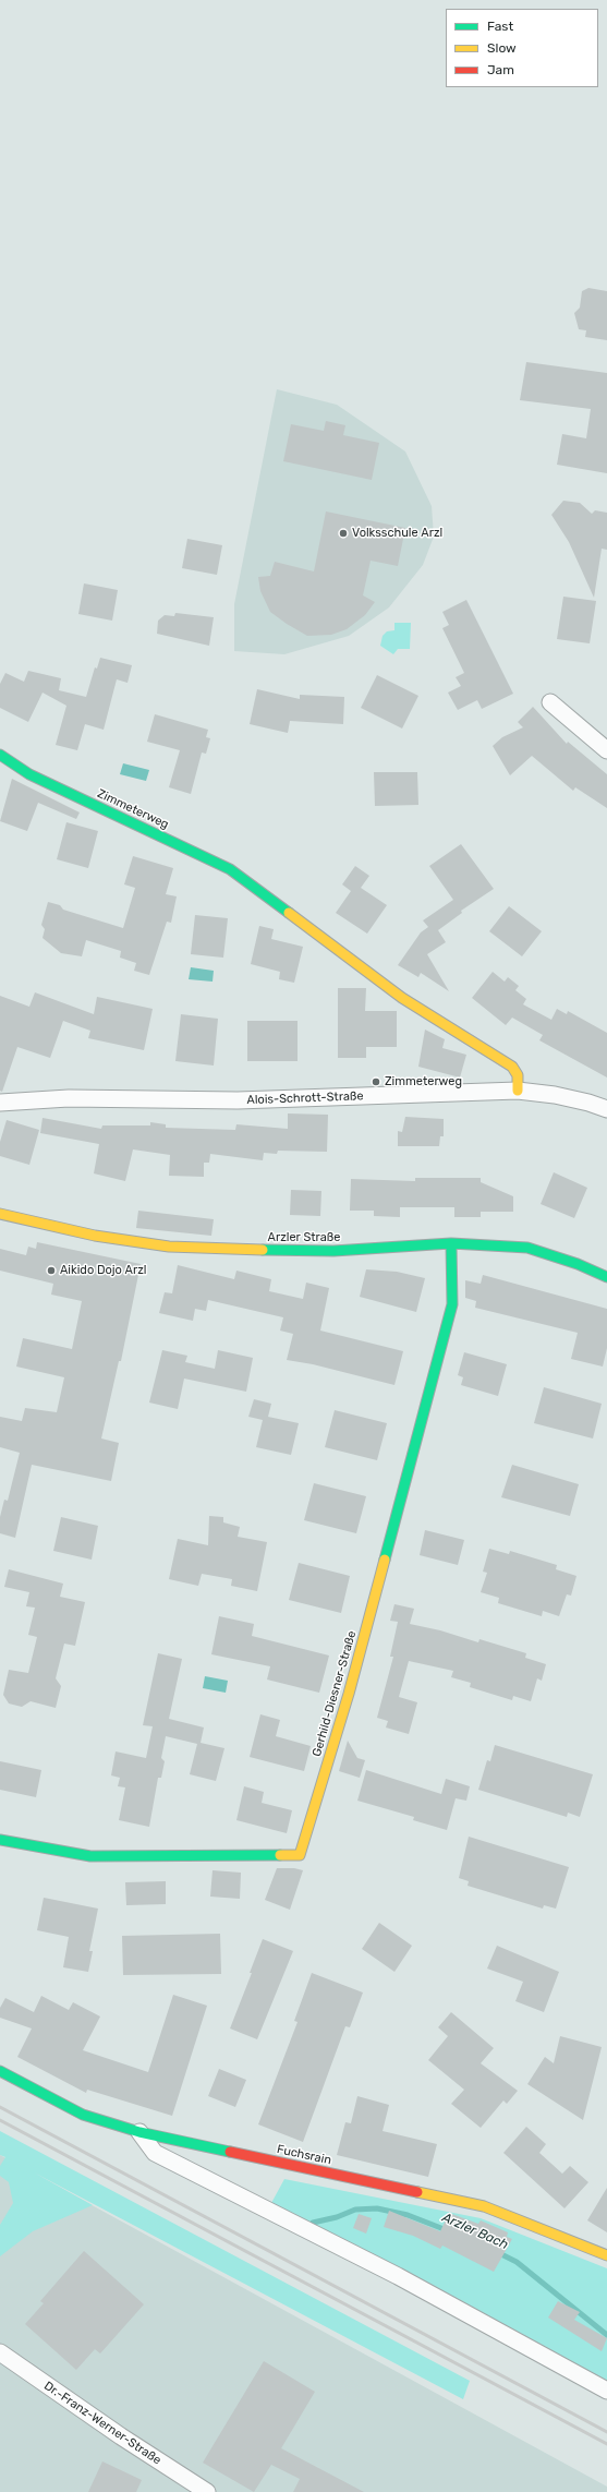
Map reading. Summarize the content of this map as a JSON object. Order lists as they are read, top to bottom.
{
  "streets": {
    "street": [
      "Zimmeterweg",
      "Alois-Schrott-Straße",
      "Arzler Straße",
      "Gerhild-Diesner-Straße",
      "Fuchsrain",
      "Dr.-Franz-Werner-Straße"
    ]
  },
  "crossings": [
    ["Zimmeterweg", "Alois-Schrott-Straße"],
    ["Arzler Straße", "Gerhild-Diesner-Straße"]
  ],
  "water": ["Arzler Bach"],
  "places": ["Volksschule Arzl", "Zimmeterweg", "Aikido Dojo Arzl"],
  "legend": ["Fast", "Slow", "Jam"]
}
